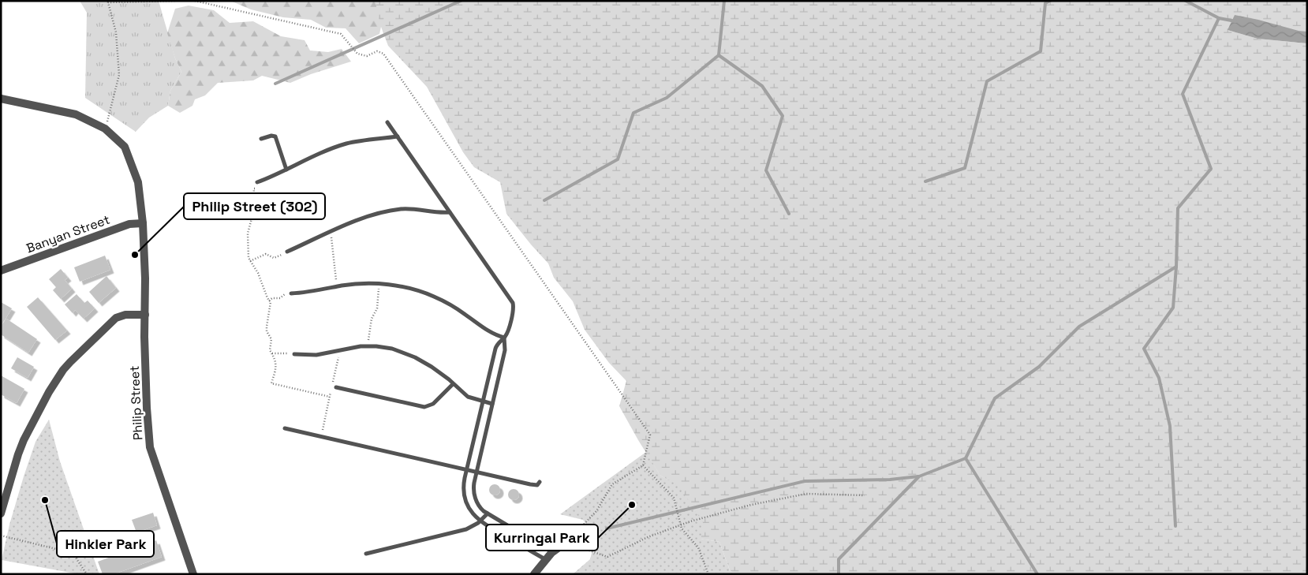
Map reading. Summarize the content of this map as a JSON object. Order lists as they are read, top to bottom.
{
  "streets": {
    "street": ["Banyan Street", "Philip Street"]
  },
  "crossings": [
    ["Banyan Street", "Philip Street"]
  ],
  "places": ["Philip Street (302)", "Hinkler Park", "Kurringal Park"]
}
